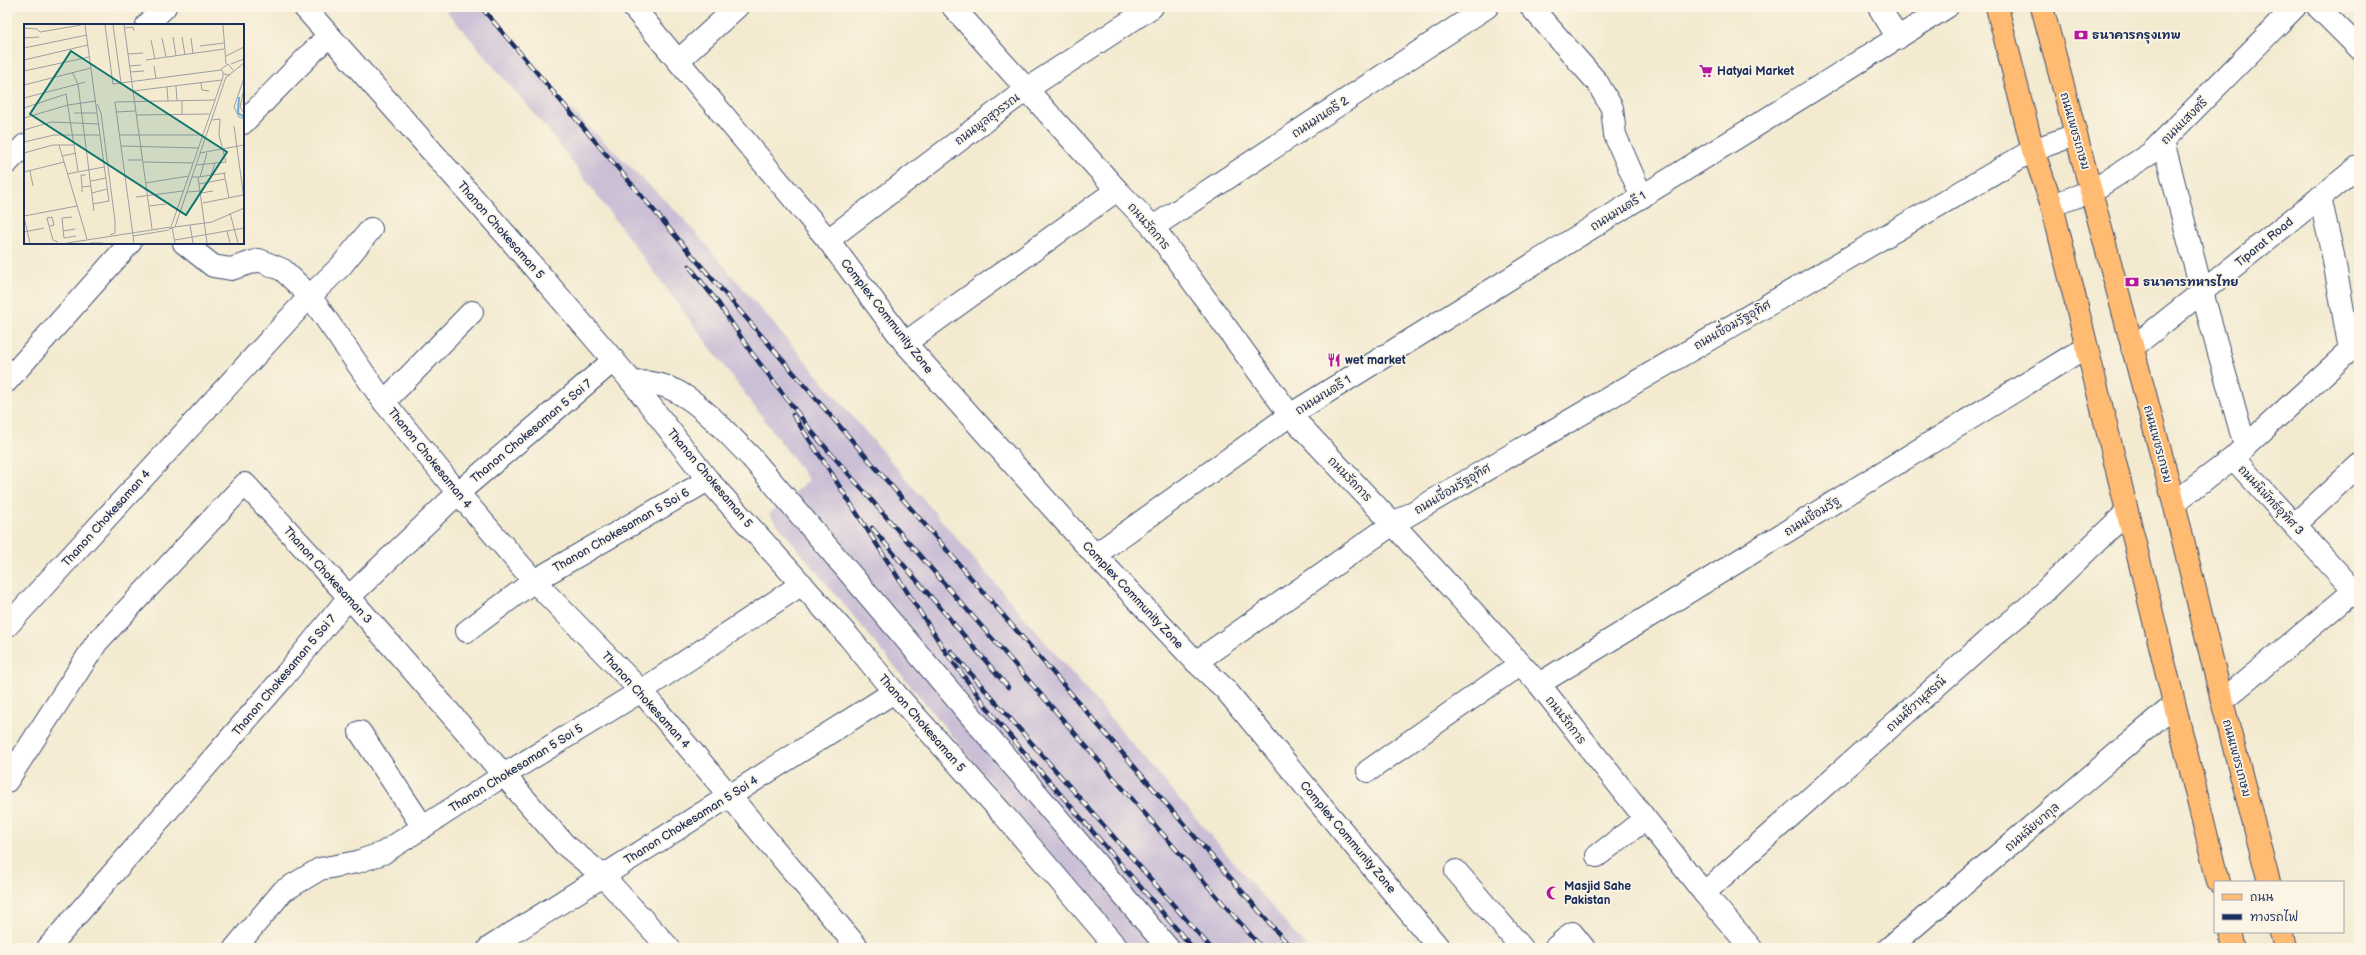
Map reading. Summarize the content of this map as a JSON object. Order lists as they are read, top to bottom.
{
  "streets": {
    "main road": ["ถนนเพชรเกษม"],
    "street": [
      "ถนนมนตรี 2",
      "ถนนพูลสุวรรณ",
      "ถนนเเสงศรี",
      "ถนนมนตรี 1",
      "ถนนรัถการ",
      "Thanon Chokesaman 5",
      "Tiparat Road",
      "Complex Community Zone",
      "ถนนเชื่อมรัฐอุทิศ",
      "Thanon Chokesaman 5 Soi 7",
      "Thanon Chokesaman 4",
      "ถนนนิพัทธ์อุทิศ 3",
      "ถนนเชื่อมรัฐ",
      "Thanon Chokesaman 5 Soi 6",
      "Thanon Chokesaman 3",
      "ถนนชีวานุสรณ์",
      "Thanon Chokesaman 5 Soi 5",
      "Thanon Chokesaman 5 Soi 4",
      "ถนนฉัยยากุล"
    ]
  },
  "crossings": [
    ["ถนนมนตรี 2", "ถนนรัถการ"],
    ["ถนนพูลสุวรรณ", "ถนนรัถการ"],
    ["ถนนพูลสุวรรณ", "Complex Community Zone"],
    ["ถนนเเสงศรี", "ถนนเพชรเกษม"],
    ["ถนนเพชรเกษม", "Tiparat Road"],
    ["ถนนเพชรเกษม", "ถนนเชื่อมรัฐอุทิศ"],
    ["ถนนเพชรเกษม", "ถนนนิพัทธ์อุทิศ 3"],
    ["ถนนมนตรี 1", "ถนนรัถการ"],
    ["ถนนมนตรี 1", "Complex Community Zone"],
    ["ถนนรัถการ", "ถนนเชื่อมรัฐอุทิศ"],
    ["ถนนรัถการ", "ถนนเชื่อมรัฐ"],
    ["ถนนรัถการ", "ถนนชีวานุสรณ์"],
    ["Thanon Chokesaman 5", "Thanon Chokesaman 5 Soi 7"],
    ["Thanon Chokesaman 5", "Thanon Chokesaman 5 Soi 6"],
    ["Thanon Chokesaman 5", "Thanon Chokesaman 5 Soi 5"],
    ["Thanon Chokesaman 5", "Thanon Chokesaman 5 Soi 4"],
    ["Complex Community Zone", "ถนนเชื่อมรัฐอุทิศ"],
    ["Thanon Chokesaman 5 Soi 7", "Thanon Chokesaman 4"],
    ["Thanon Chokesaman 5 Soi 7", "Thanon Chokesaman 3"],
    ["Thanon Chokesaman 4", "Thanon Chokesaman 5 Soi 6"],
    ["Thanon Chokesaman 4", "Thanon Chokesaman 5 Soi 5"],
    ["Thanon Chokesaman 4", "Thanon Chokesaman 5 Soi 4"],
    ["Thanon Chokesaman 3", "Thanon Chokesaman 5 Soi 5"],
    ["Thanon Chokesaman 3", "Thanon Chokesaman 5 Soi 4"]
  ],
  "places": {
    "bank": ["ธนาคารกรุงเทพ", "ธนาคารทหารไทย"],
    "supermarket": ["Hatyai Market"],
    "restaurant": ["wet market"],
    "mosque": ["Masjid Sahe Pakistan"]
  },
  "legend": ["ถนน", "ทางรถไฟ"]
}
